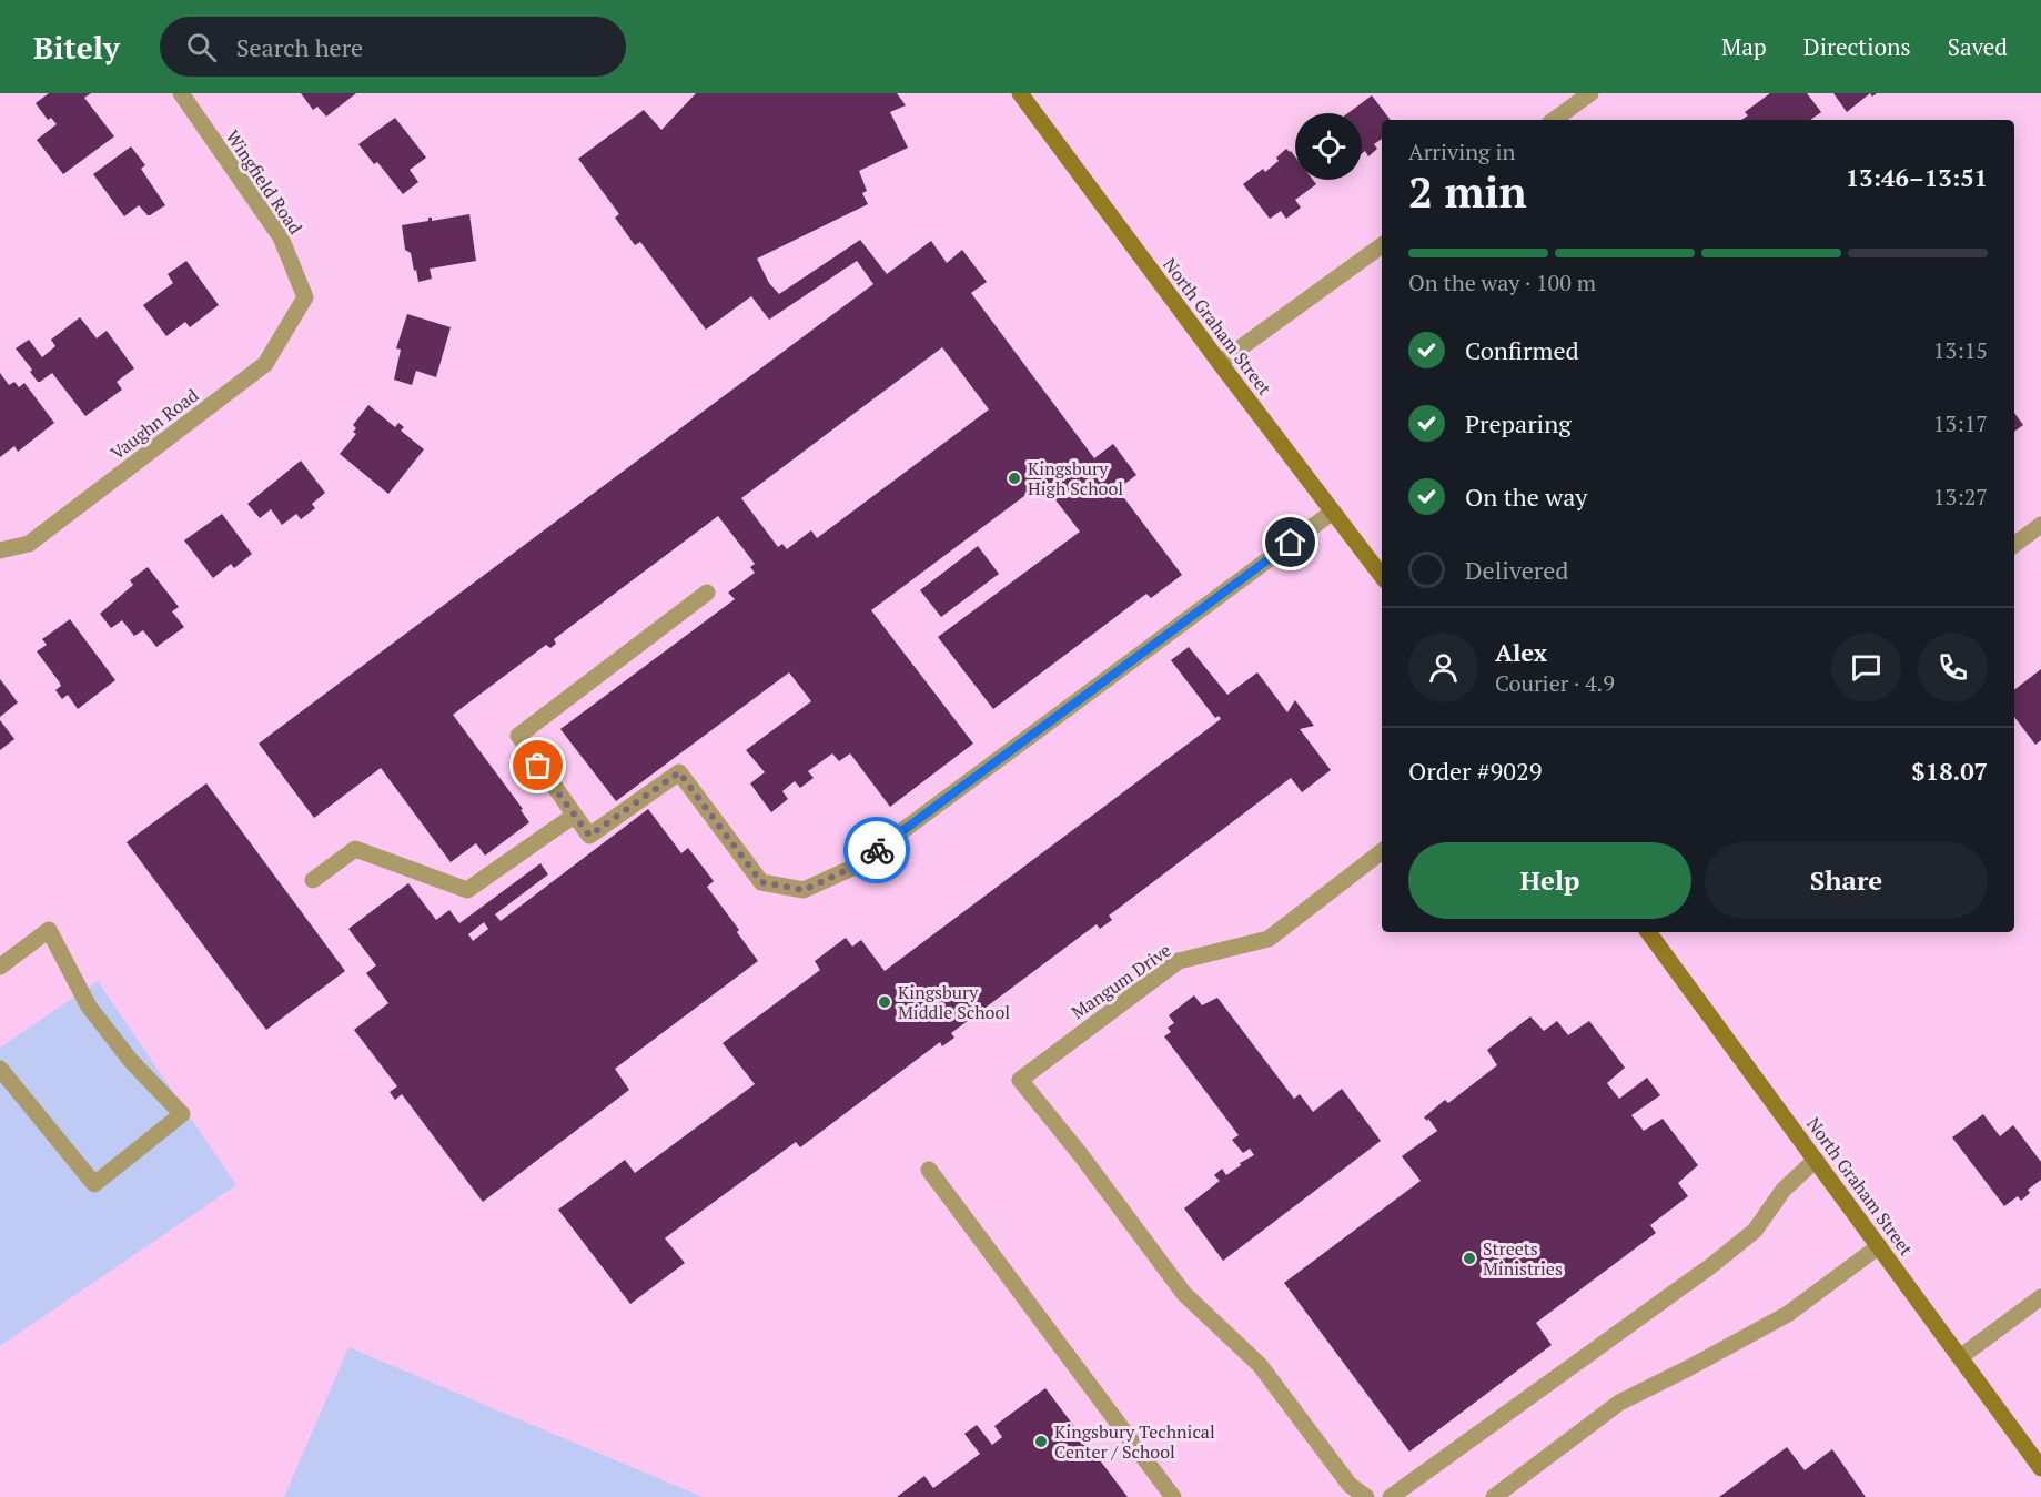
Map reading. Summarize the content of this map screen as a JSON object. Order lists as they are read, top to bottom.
{
  "streets": {
    "main road": ["North Graham Street"],
    "street": ["Wingfield Road", "Vaughn Road", "Mangum Drive"]
  },
  "crossings": [
    ["Wingfield Road", "Vaughn Road"]
  ],
  "places": [
    "Kingsbury High School",
    "Kingsbury Middle School",
    "Streets Ministries",
    "Kingsbury Technical Center / School"
  ],
  "page": {
    "header": "Bitely",
    "search": "Search here",
    "nav": ["Map", "Directions", "Saved"],
    "heading": ["2 min", "Arriving in", "13:46–13:51"],
    "panel": [
      "Alex",
      "Courier · 4.9",
      "Order #9029",
      "$18.07"
    ],
    "bar": "On the way · 100 m",
    "list": [
      ["Confirmed", "13:15"],
      ["Preparing", "13:17"],
      ["On the way", "13:27"],
      "Delivered"
    ],
    "buttons": ["Help", "Share"]
  }
}
